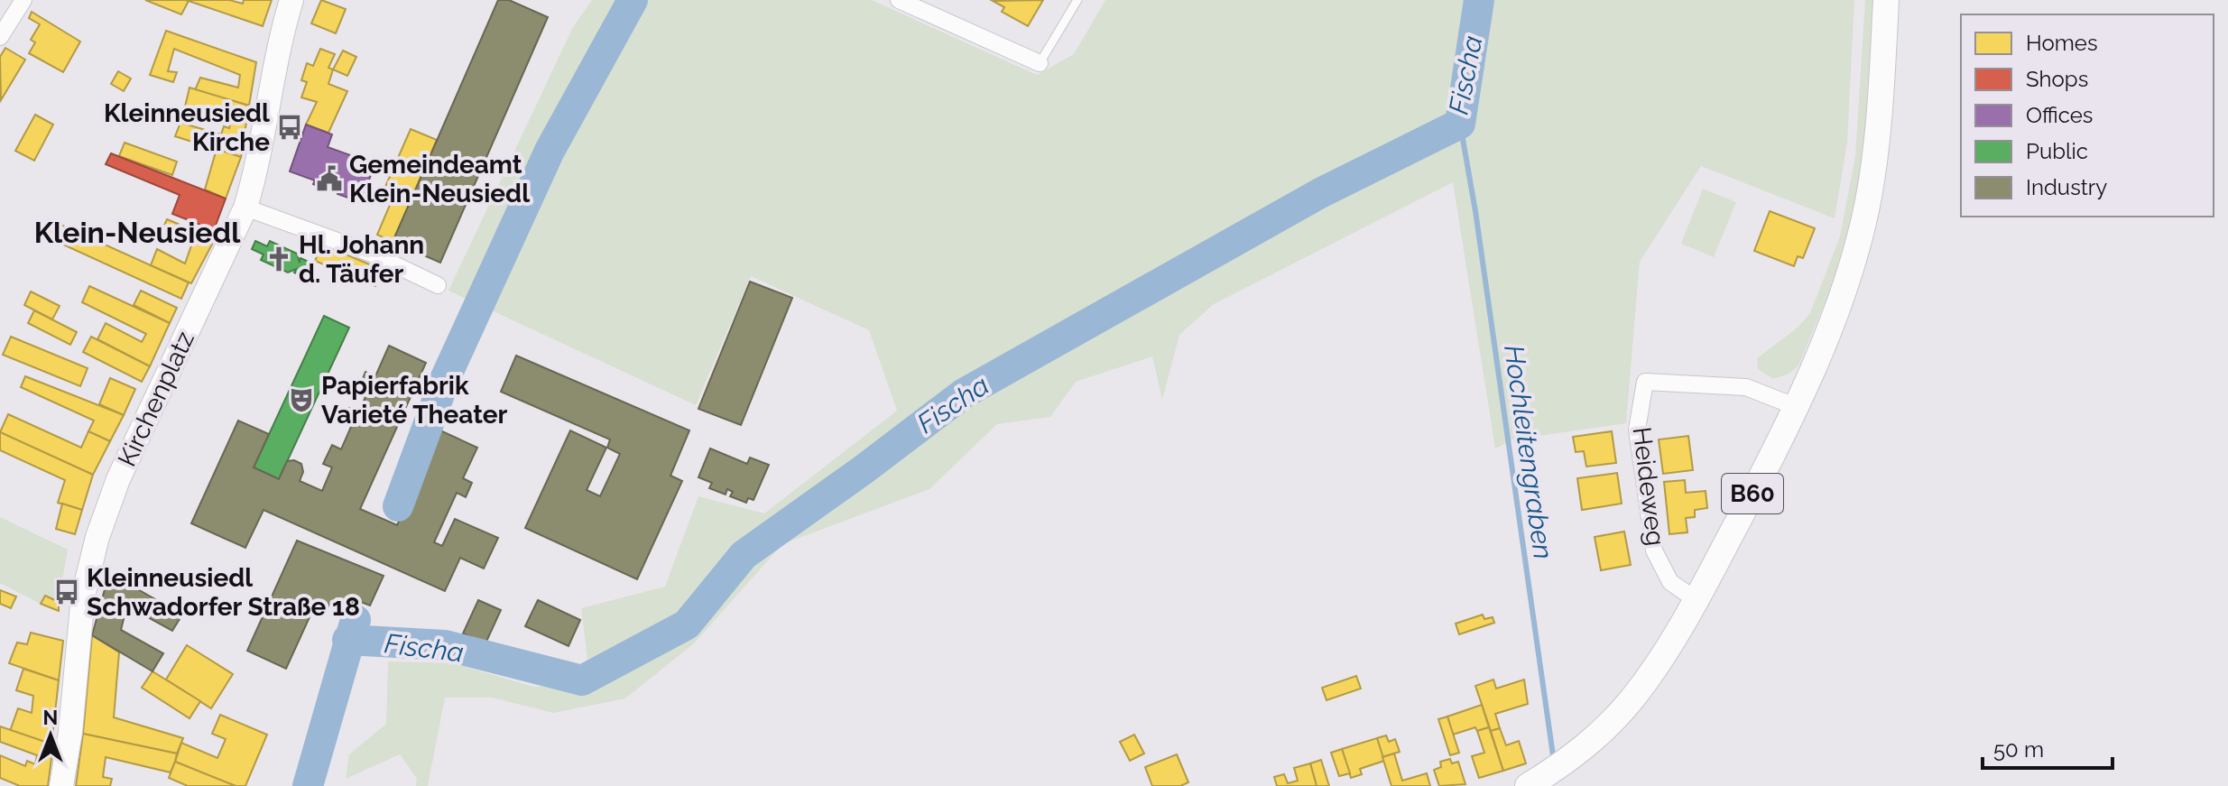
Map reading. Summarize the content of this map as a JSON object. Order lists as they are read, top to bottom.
{
  "streets": {
    "main road": ["Kirchenplatz", "B60"],
    "street": ["Heideweg"]
  },
  "crossings": [
    ["Heideweg", "B60"]
  ],
  "districts": ["Klein-Neusiedl"],
  "water": ["Fischa", "Hochleitengraben"],
  "places": {
    "bus stop": ["Kleinneusiedl Kirche", "Kleinneusiedl Schwadorfer Straße 18"],
    "public building": ["Gemeindeamt Klein-Neusiedl"],
    "church": ["Hl. Johann d. Täufer"],
    "theatre": ["Papierfabrik Varieté Theater"]
  },
  "legend": [
    "Homes",
    "Shops",
    "Offices",
    "Public",
    "Industry"
  ],
  "scale_bar": "50 m",
  "north": "top"
}
